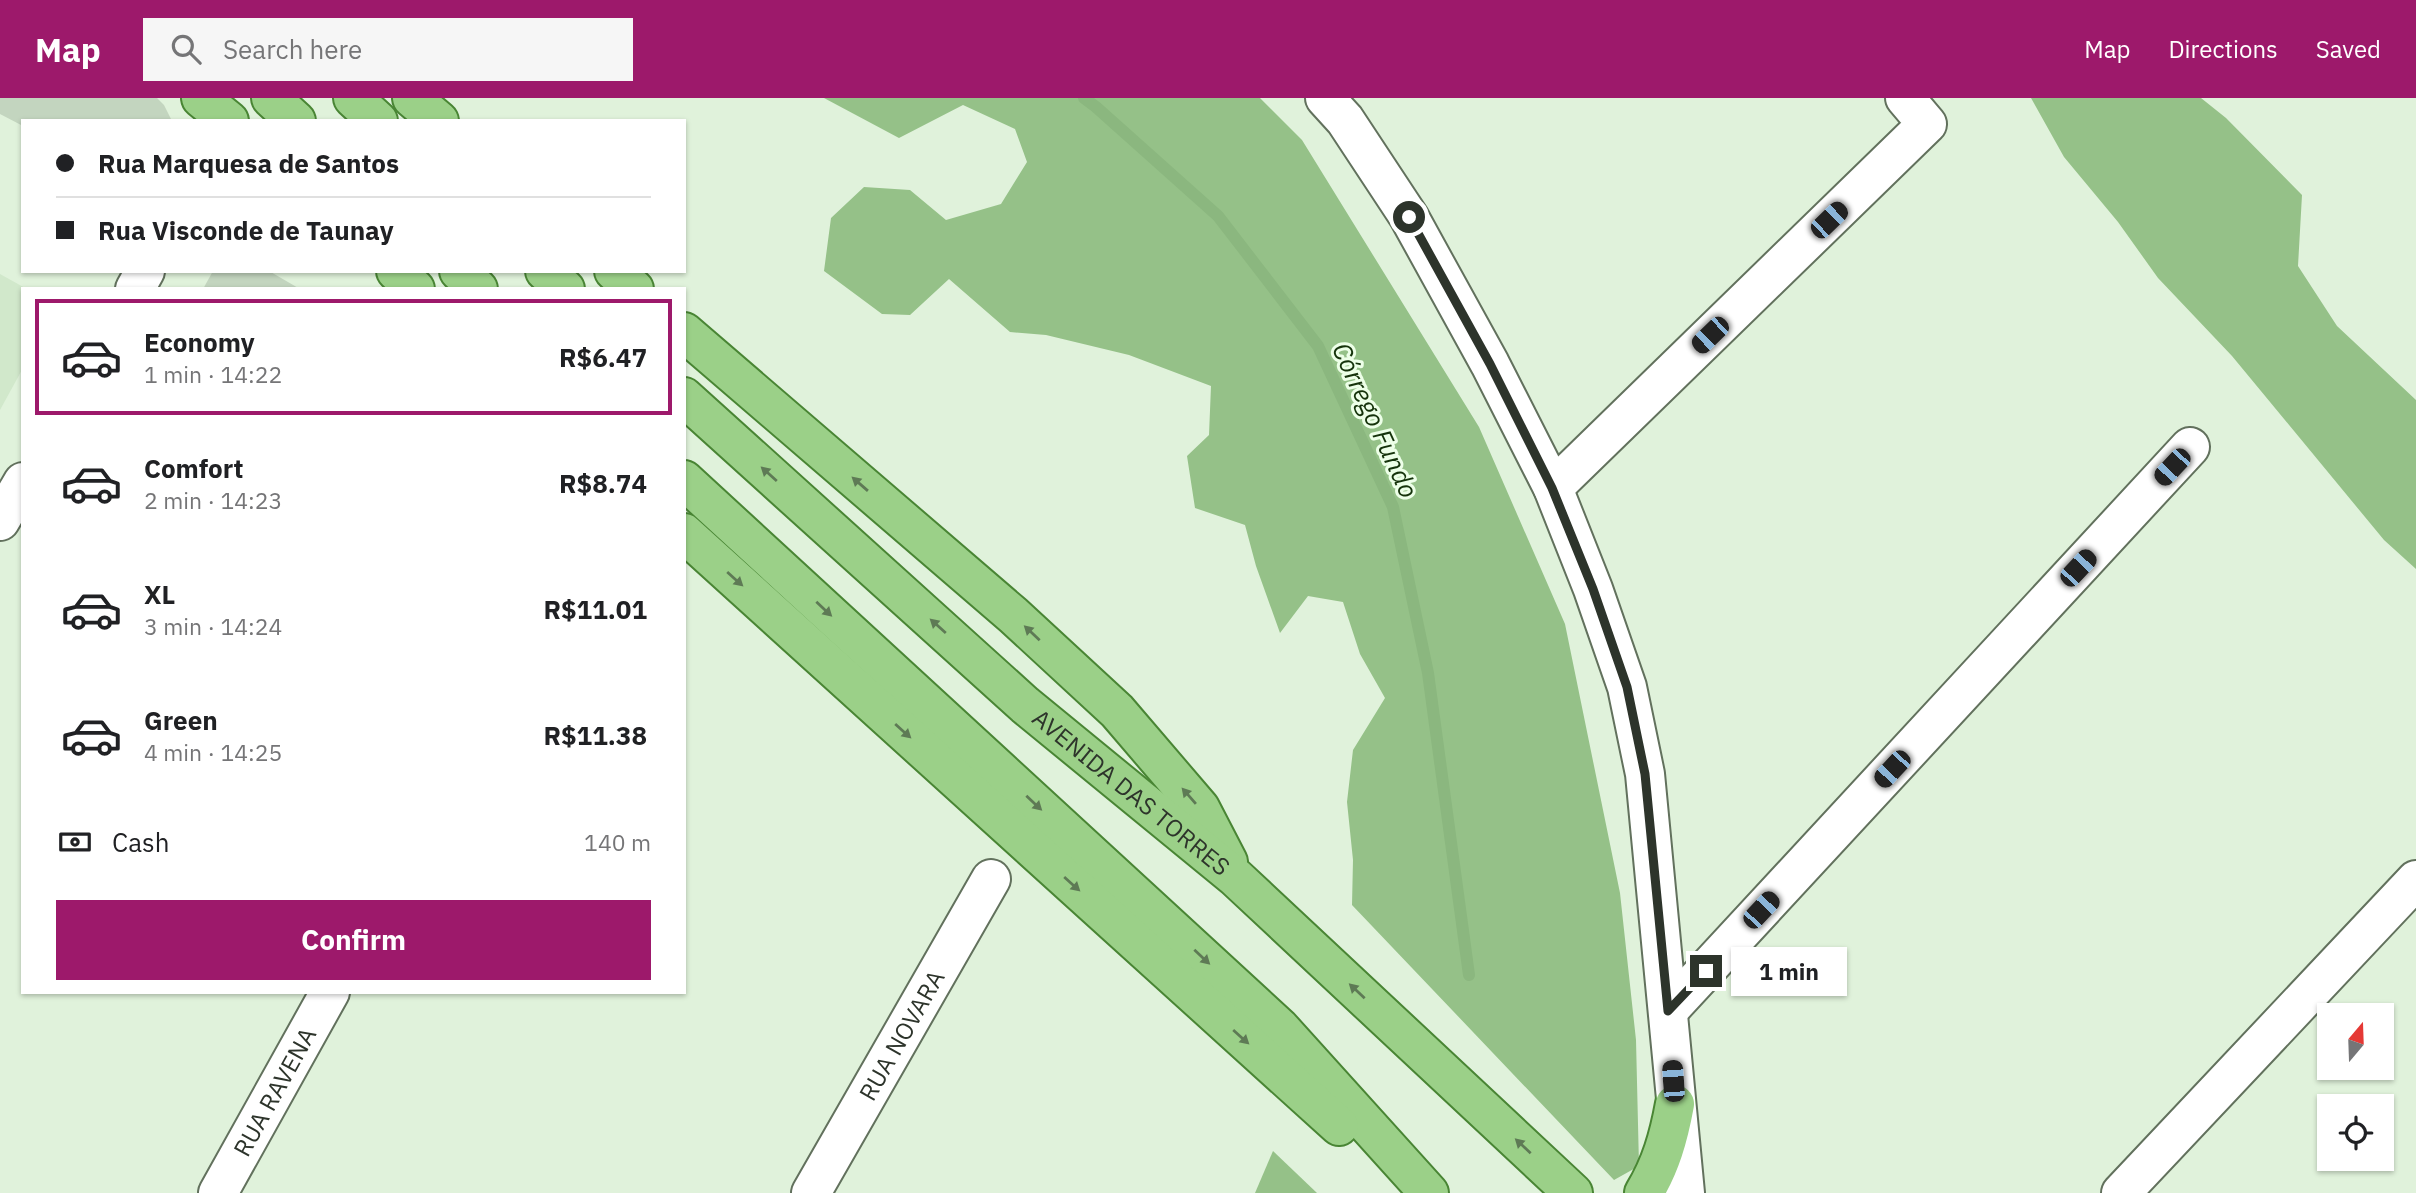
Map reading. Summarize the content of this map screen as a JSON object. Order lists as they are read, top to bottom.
{
  "streets": {
    "main road": ["AVENIDA DAS TORRES"],
    "street": ["RUA NOVARA", "RUA RAVENA"]
  },
  "water": ["Córrego Fundo"],
  "north": "top",
  "page": {
    "header": "Map",
    "search": "Search here",
    "nav": ["Map", "Directions", "Saved"],
    "banner": ["Rua Marquesa de Santos", "Rua Visconde de Taunay"],
    "list": [
      {
        "name": "Economy",
        "note": "1 min · 14:22",
        "value": "R$6.47"
      },
      {
        "name": "Comfort",
        "note": "2 min · 14:23",
        "value": "R$8.74"
      },
      {
        "name": "XL",
        "note": "3 min · 14:24",
        "value": "R$11.01"
      },
      {
        "name": "Green",
        "note": "4 min · 14:25",
        "value": "R$11.38"
      }
    ],
    "pay": ["Cash", "140 m"],
    "buttons": "Confirm",
    "bubble": "1 min"
  }
}
